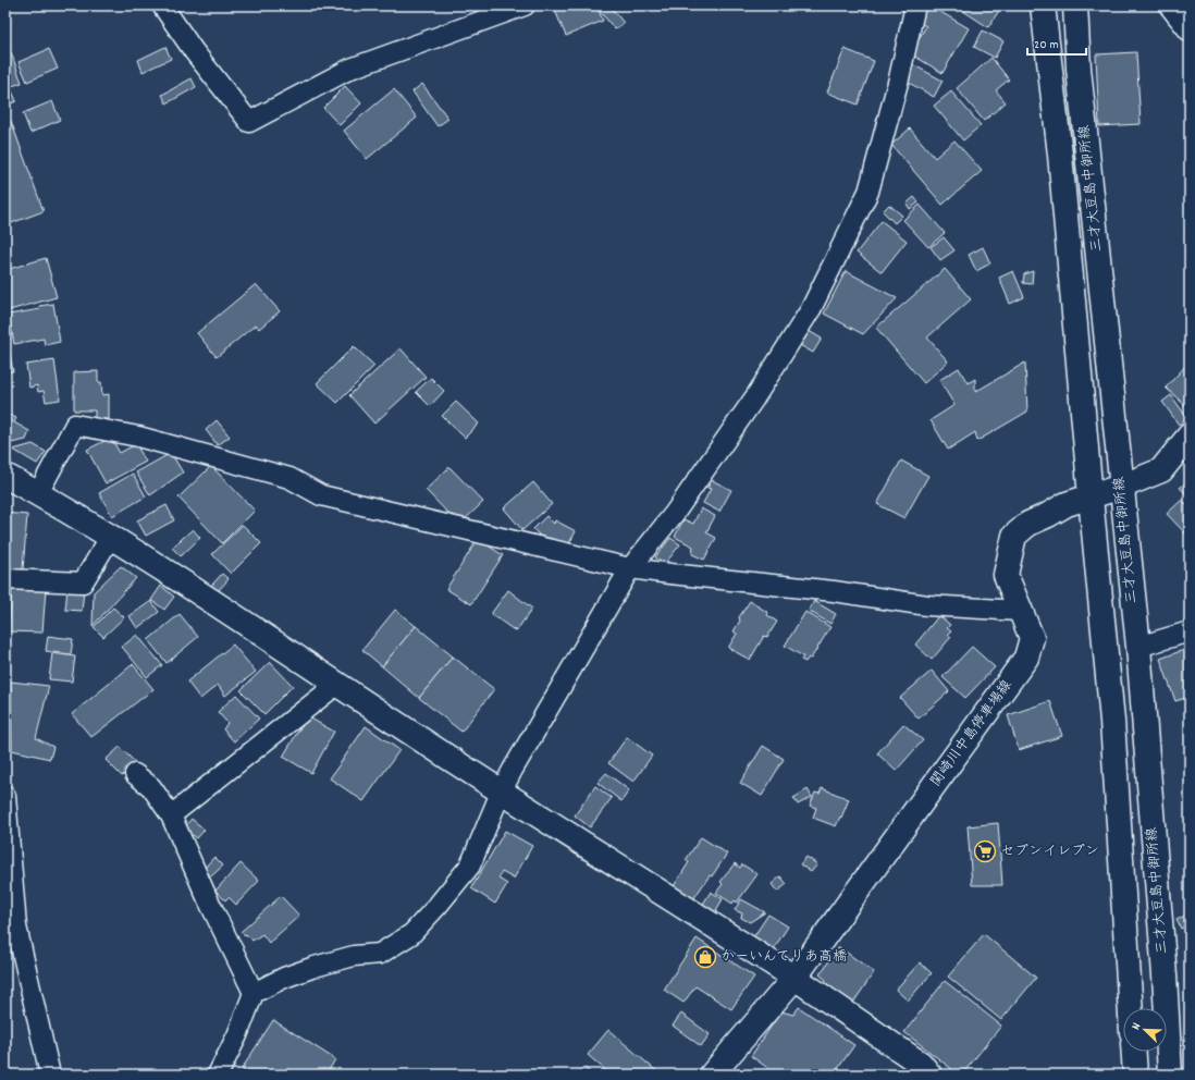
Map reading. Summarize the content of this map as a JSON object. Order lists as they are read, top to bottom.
{
  "streets": {
    "main road": ["三才大豆島中御所線", "関崎川中島停車場線"]
  },
  "crossings": [
    ["三才大豆島中御所線", "関崎川中島停車場線"]
  ],
  "places": {
    "supermarket": ["セブンイレブン"],
    "shop": ["かーいんてりあ高橋"]
  },
  "scale_bar": "20 m",
  "north": "top left"
}
